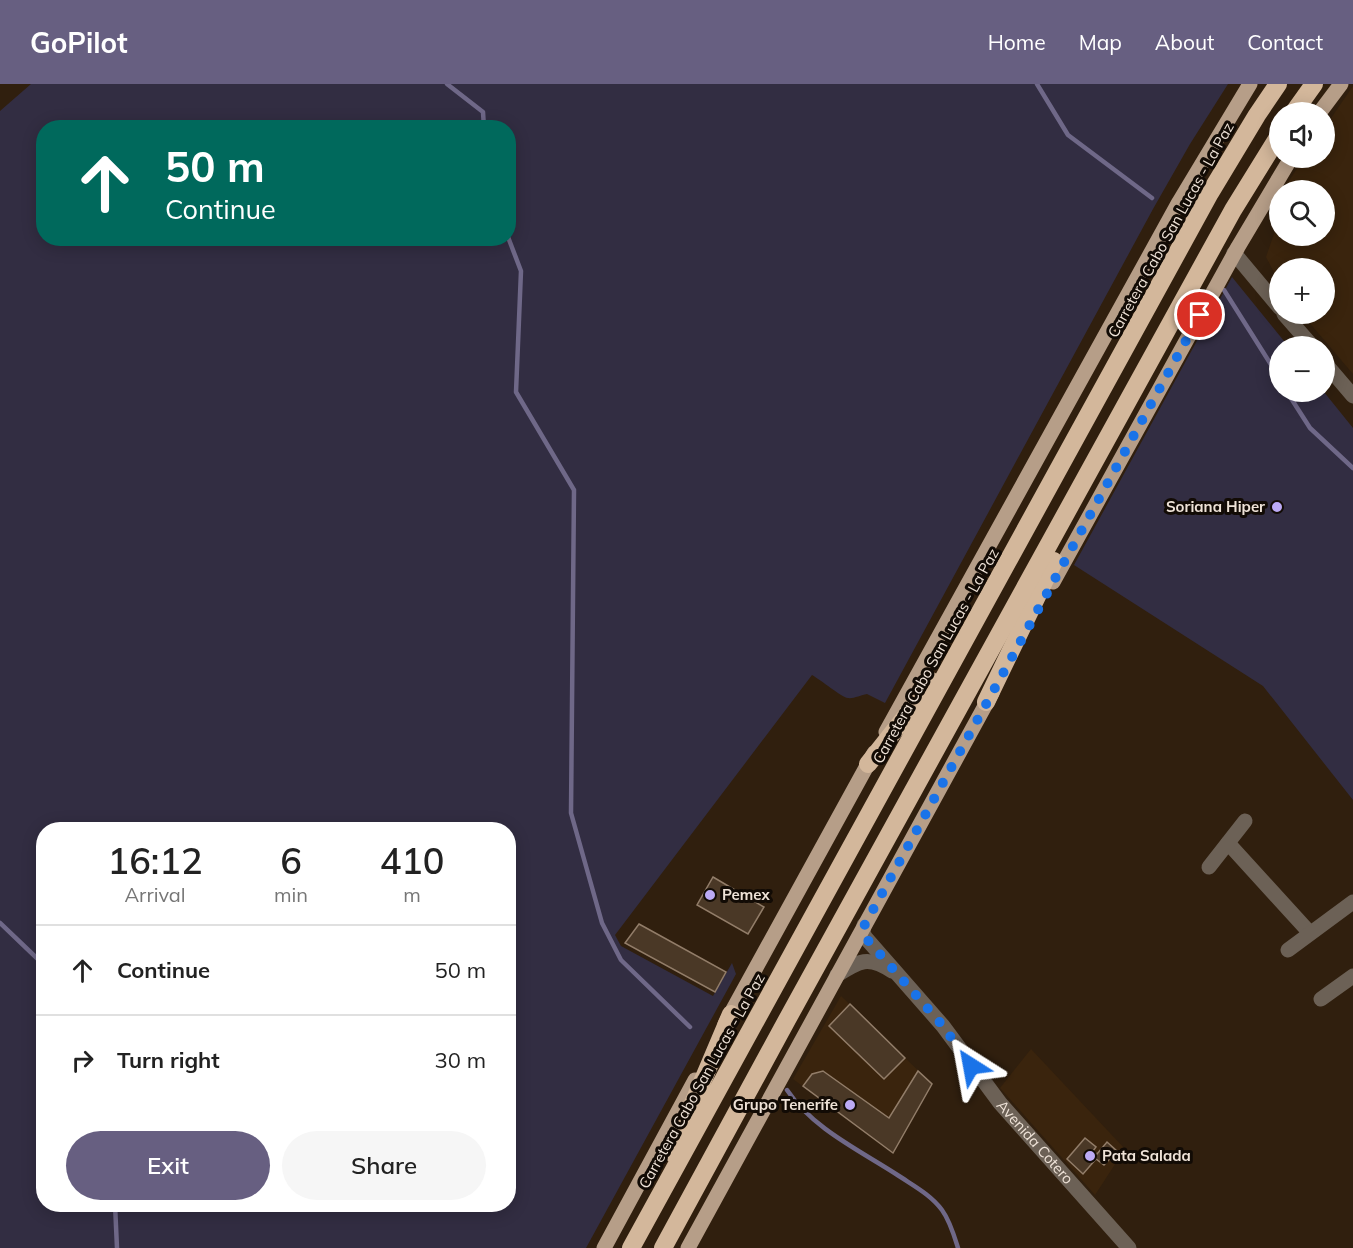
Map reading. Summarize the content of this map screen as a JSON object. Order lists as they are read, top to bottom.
{
  "streets": {
    "highway": ["Carretera Cabo San Lucas - La Paz"],
    "street": ["Avenida Cotero"]
  },
  "places": [
    "Soriana Hiper",
    "Pemex",
    "Grupo Tenerife",
    "Pata Salada"
  ],
  "page": {
    "header": "GoPilot",
    "nav": [
      "Home",
      "Map",
      "About",
      "Contact"
    ],
    "map_buttons": ["+", "−"],
    "turn": ["50 m", "Continue"],
    "eta": [
      "16:12",
      "Arrival",
      "6",
      "min",
      "410",
      "m"
    ],
    "list": [
      {
        "name": "Continue",
        "value": "50 m"
      },
      {
        "name": "Turn right",
        "value": "30 m"
      }
    ],
    "buttons": ["Exit", "Share"]
  }
}
